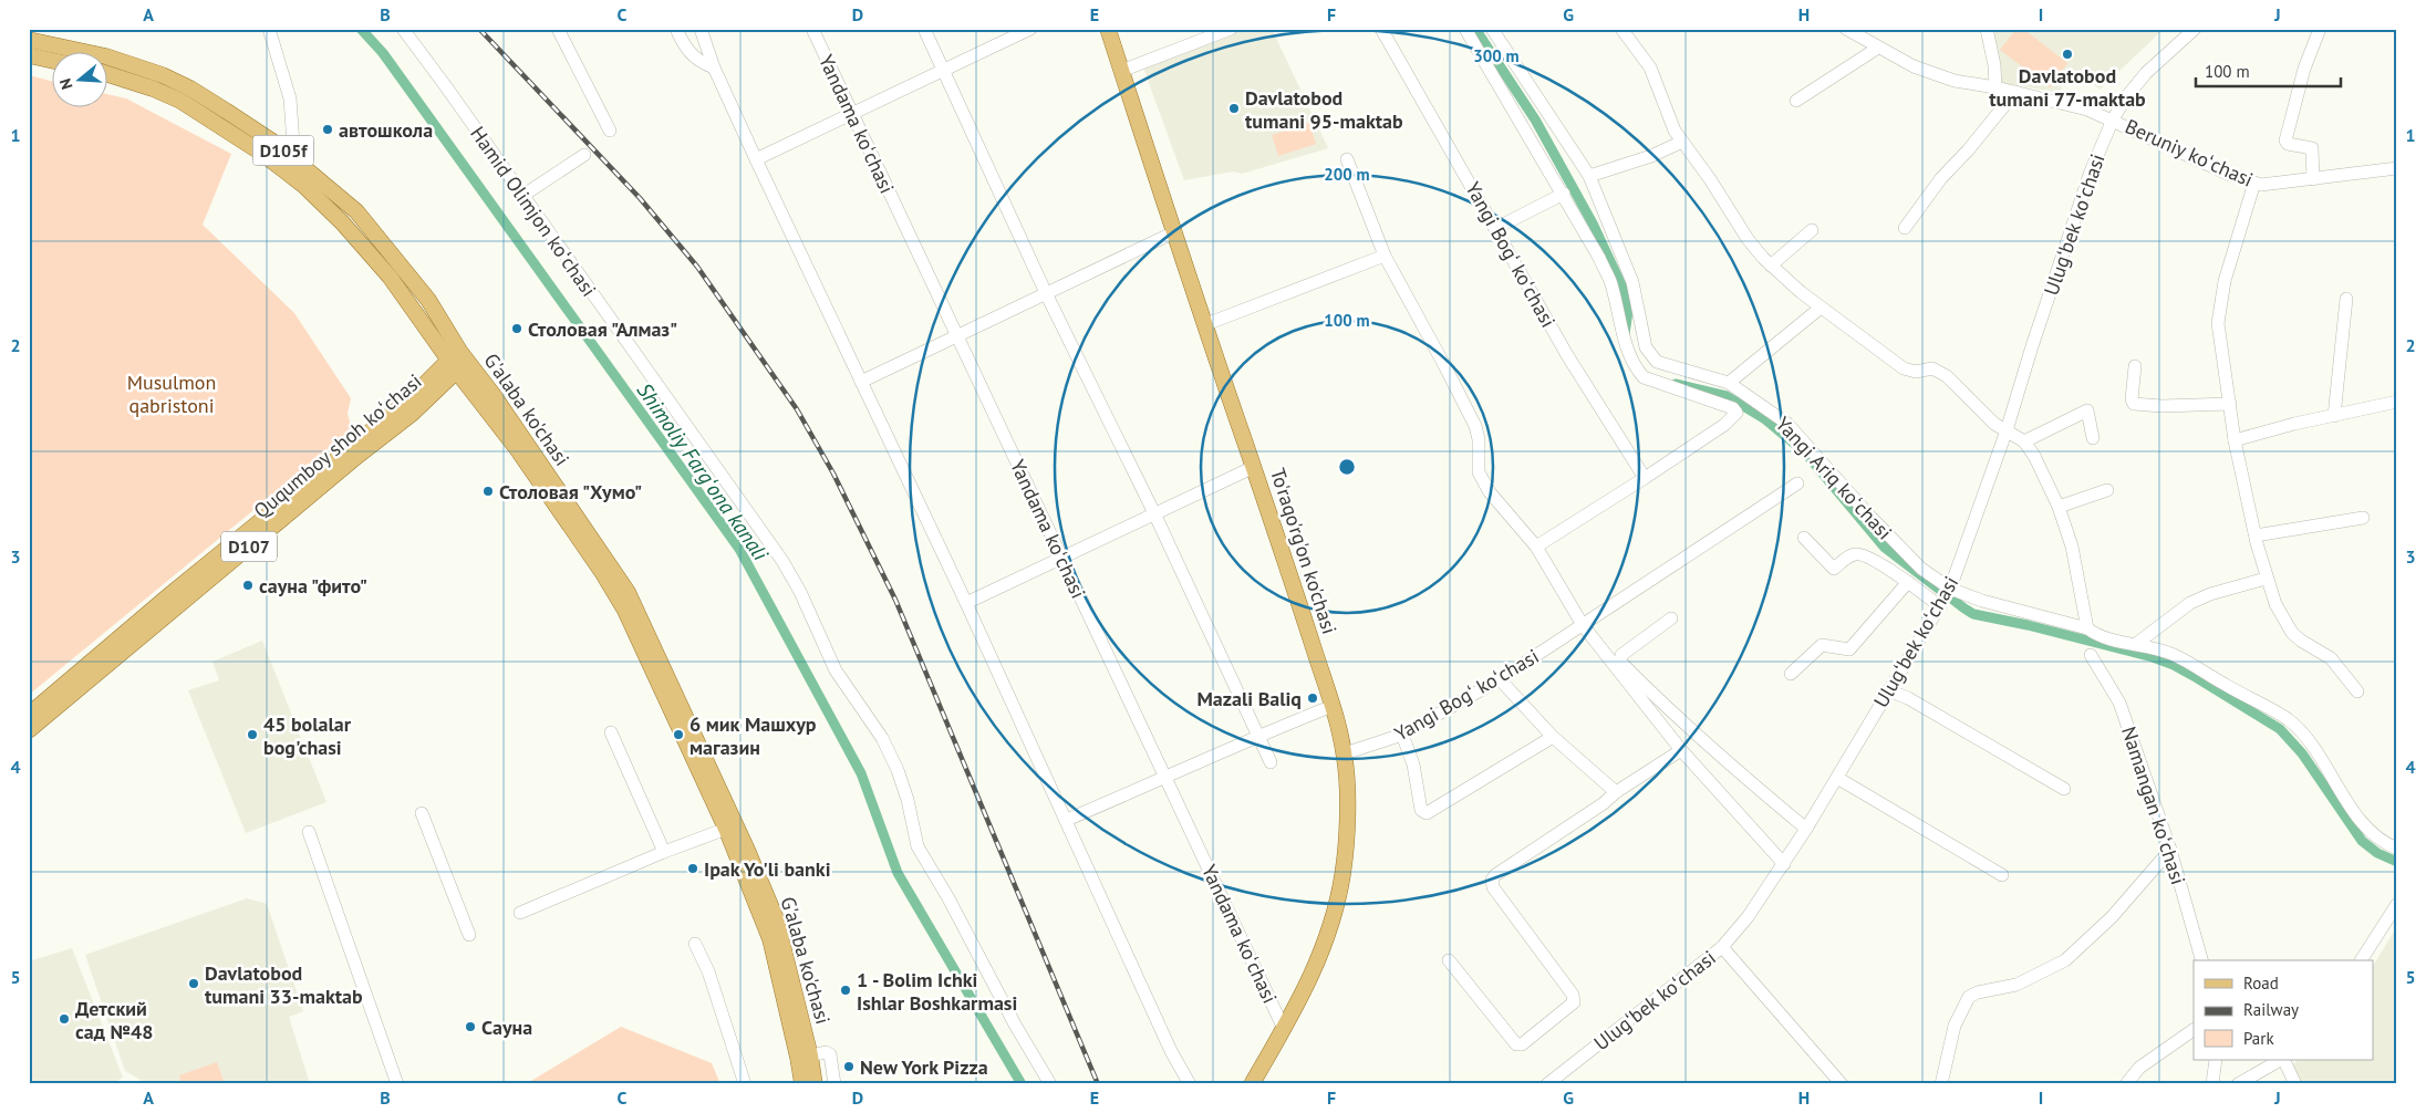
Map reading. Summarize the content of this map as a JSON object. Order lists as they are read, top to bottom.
{
  "streets": {
    "main road": [
      "D105f",
      "G'alaba ko'chasi",
      "Ququmboy shoh koʻchasi",
      "D107",
      "To'raqo'rg'on ko'chasi"
    ],
    "street": [
      "Yandama koʻchasi",
      "Beruniy koʻchasi",
      "Hamid Olimjon koʻchasi",
      "Ulugʻbek koʻchasi",
      "Yangi Bogʻ koʻchasi",
      "Yangi Ariq koʻchasi",
      "Namangan koʻchasi"
    ]
  },
  "crossings": [
    ["Yandama koʻchasi", "To'raqo'rg'on ko'chasi"],
    ["Beruniy koʻchasi", "Ulugʻbek koʻchasi"],
    ["Ulugʻbek koʻchasi", "Yangi Ariq koʻchasi"],
    ["Yangi Bogʻ koʻchasi", "To'raqo'rg'on ko'chasi"],
    ["G'alaba ko'chasi", "Ququmboy shoh koʻchasi"]
  ],
  "water": ["Shimoliy Fargʻona kanali"],
  "parks": ["Musulmon qabristoni"],
  "places": [
    "Davlatobod tumani 77-maktab",
    "Davlatobod tumani 95-maktab",
    "автошкола",
    "Столовая \"Алмаз\"",
    "Столовая \"Хумо\"",
    "сауна \"фито\"",
    "Mazali Baliq",
    "45 bolalar bog'chasi",
    "6 мик Машхур магазин",
    "Ipak Yo'li banki",
    "Davlatobod tumani 33-maktab",
    "1 - Bolim Ichki Ishlar Boshkarmasi",
    "Детский сад №48",
    "Сауна",
    "New York Pizza"
  ],
  "legend": ["Road", "Railway", "Park"],
  "scale_bar": "100 m",
  "north": "left",
  "grid": {
    "columns": [
      "A",
      "B",
      "C",
      "D",
      "E",
      "F",
      "G",
      "H",
      "I",
      "J"
    ],
    "rows": [
      "1",
      "2",
      "3",
      "4",
      "5"
    ]
  },
  "rings": ["300 m", "200 m", "100 m"]
}
